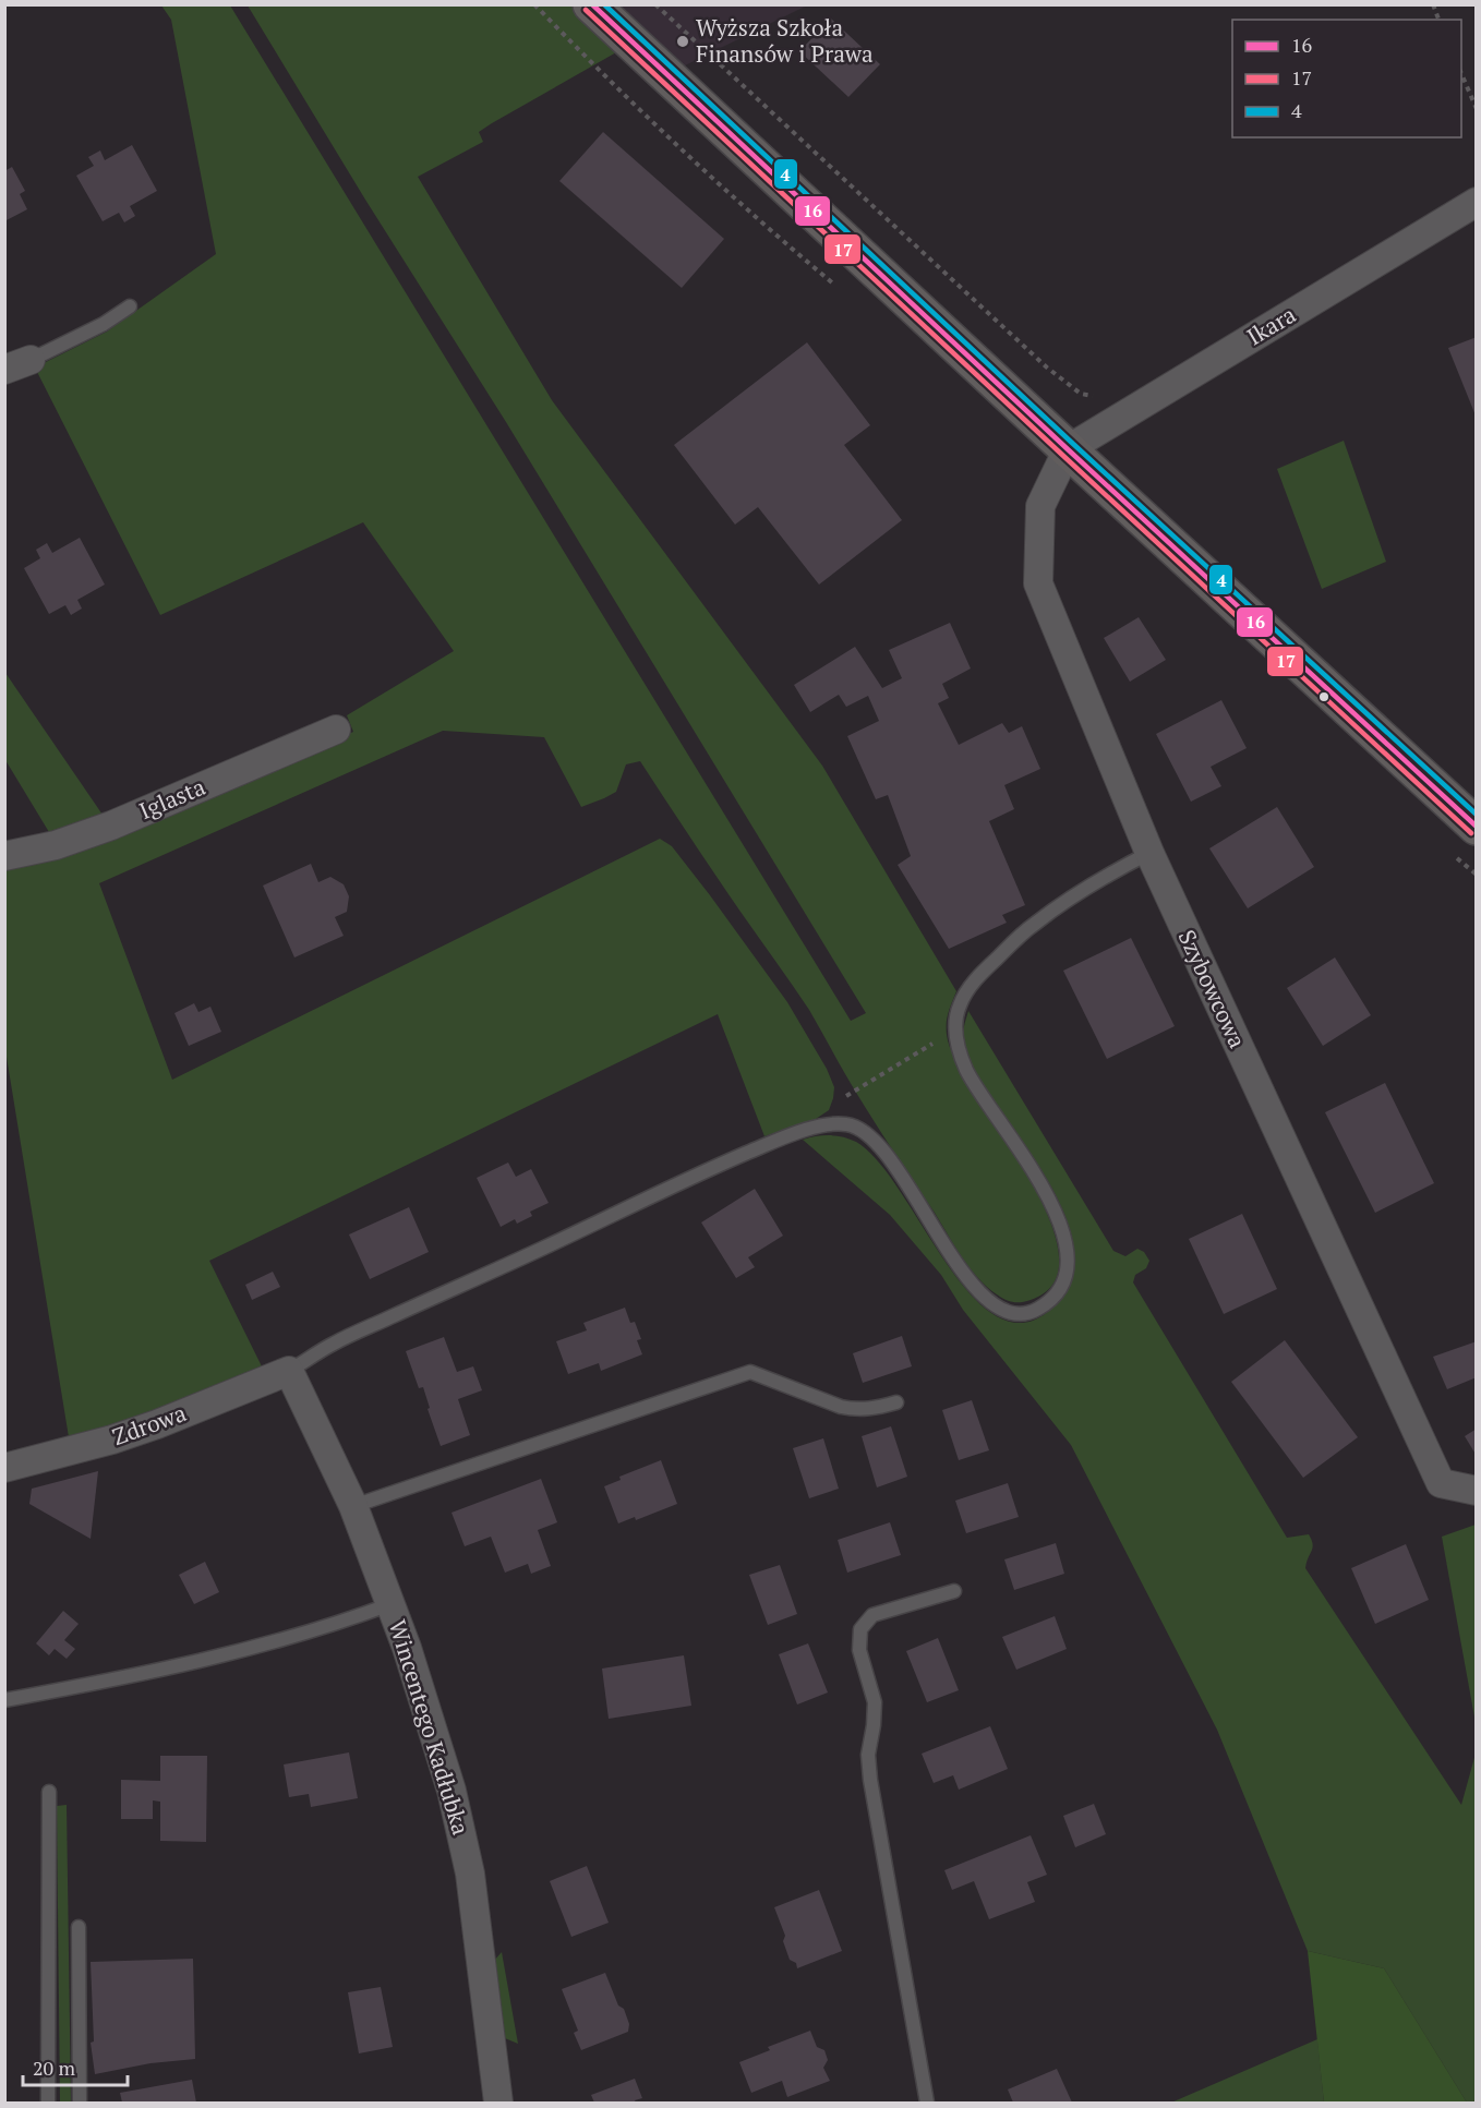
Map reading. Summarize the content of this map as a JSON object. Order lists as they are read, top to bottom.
{
  "streets": {
    "street": [
      "Ikara",
      "Iglasta",
      "Szybowcowa",
      "Zdrowa",
      "Wincentego Kadłubka"
    ]
  },
  "crossings": [
    ["Ikara", "Szybowcowa"],
    ["Zdrowa", "Wincentego Kadłubka"]
  ],
  "places": ["Wyższa Szkoła Finansów i Prawa"],
  "lines": ["transit line 16", "transit line 4", "transit line 17"],
  "legend": ["16", "17", "4"],
  "scale_bar": "20 m"
}
